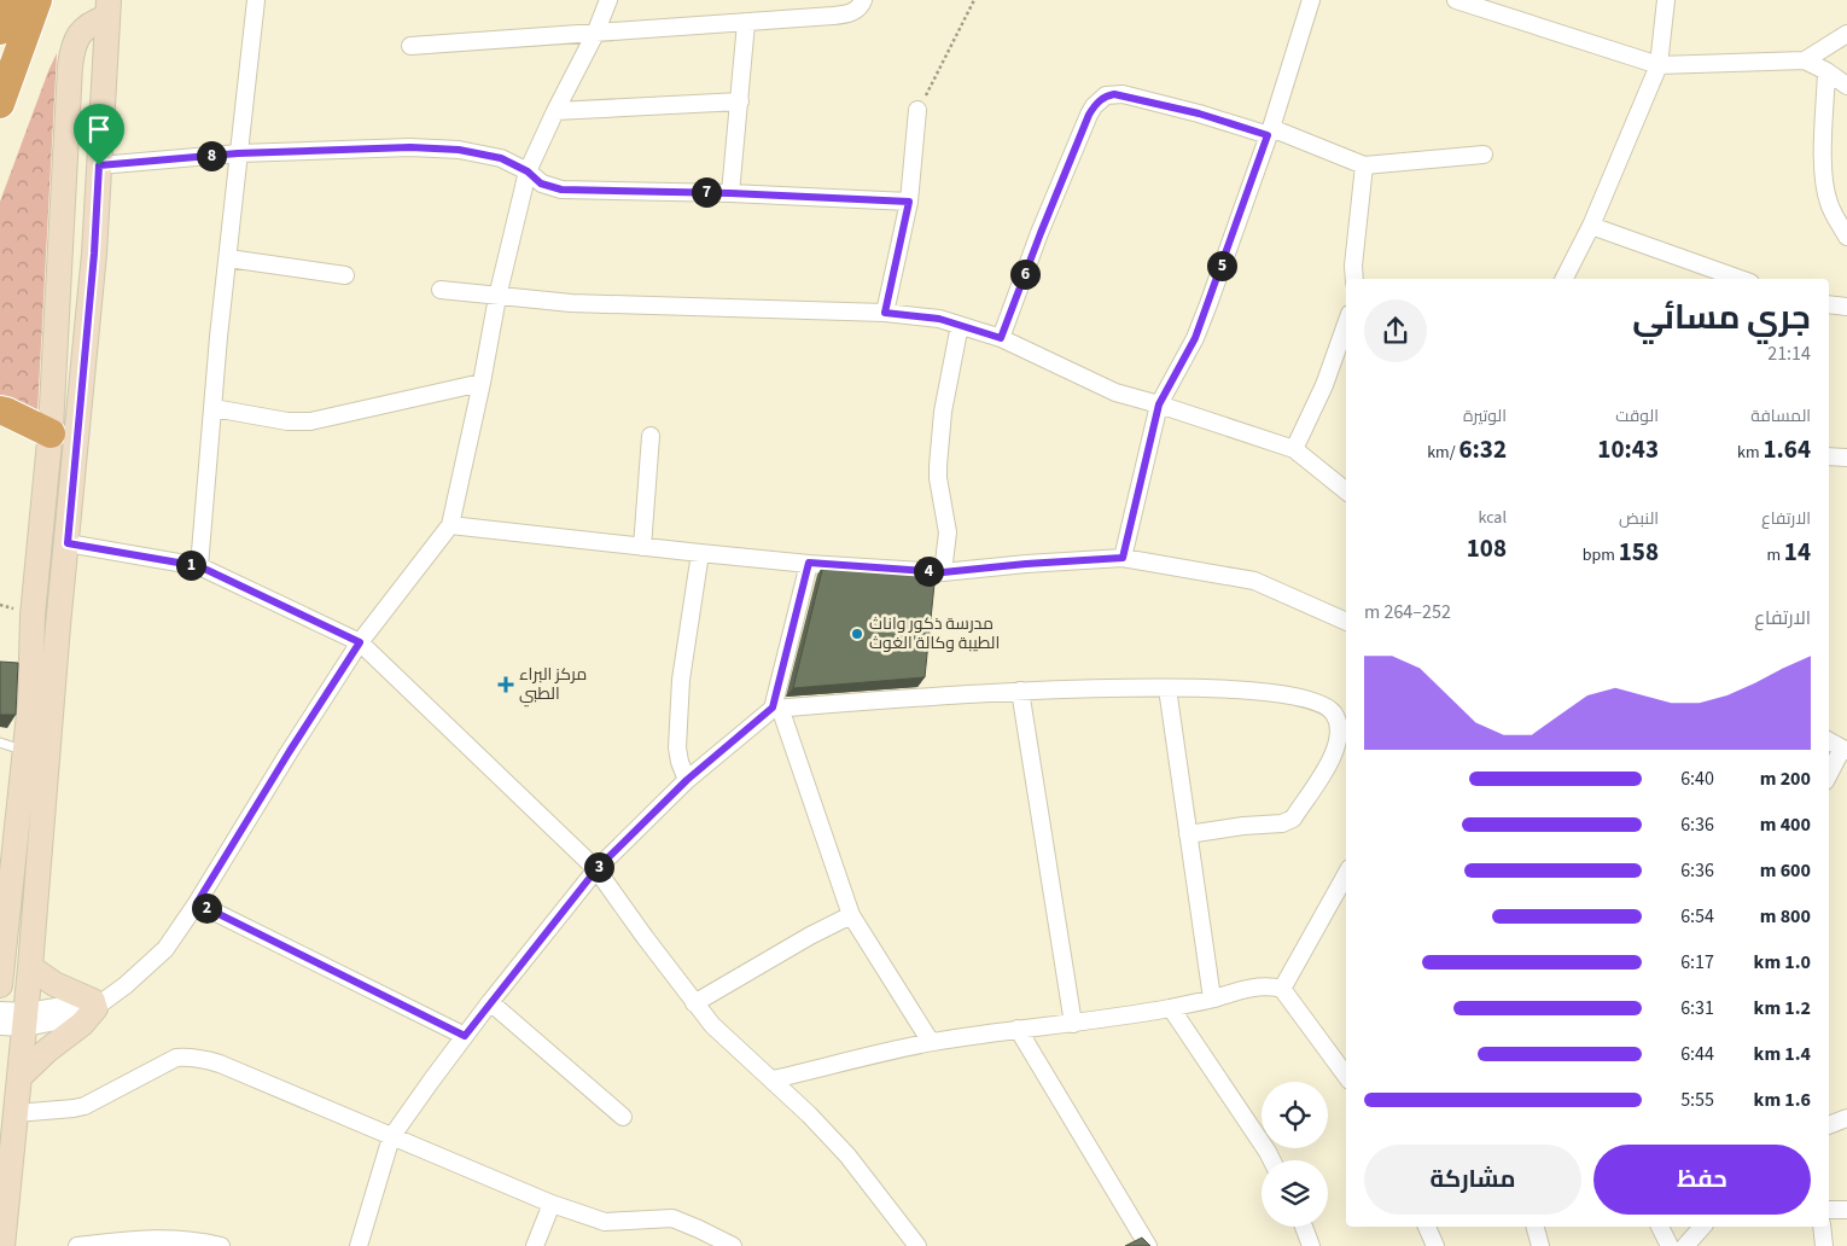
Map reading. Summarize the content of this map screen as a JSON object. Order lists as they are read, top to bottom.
{
  "places": {
    "other": ["مدرسة ذكور واناث الطيبة وكالة الغوث"],
    "health": ["مركز البراء الطبي"]
  },
  "page": {
    "pins": [
      "8",
      "7",
      "5",
      "6",
      "1",
      "4",
      "3",
      "2"
    ],
    "heading": ["جري مسائي", "21:14"],
    "stats": [
      ["المسافة", "1.64 km"],
      ["الوقت", "10:43"],
      ["الوتيرة", "6:32 /km"],
      ["الارتفاع", "14 m"],
      ["النبض", "158 bpm"],
      ["kcal", "108"]
    ],
    "chart": ["الارتفاع", "252–264 m"],
    "list": [
      {
        "name": "200 m",
        "note": "6:40"
      },
      {
        "name": "400 m",
        "note": "6:36"
      },
      {
        "name": "600 m",
        "note": "6:36"
      },
      {
        "name": "800 m",
        "note": "6:54"
      },
      {
        "name": "1.0 km",
        "note": "6:17"
      },
      {
        "name": "1.2 km",
        "note": "6:31"
      },
      {
        "name": "1.4 km",
        "note": "6:44"
      },
      {
        "name": "1.6 km",
        "note": "5:55"
      }
    ],
    "buttons": ["حفظ", "مشاركة"]
  }
}
